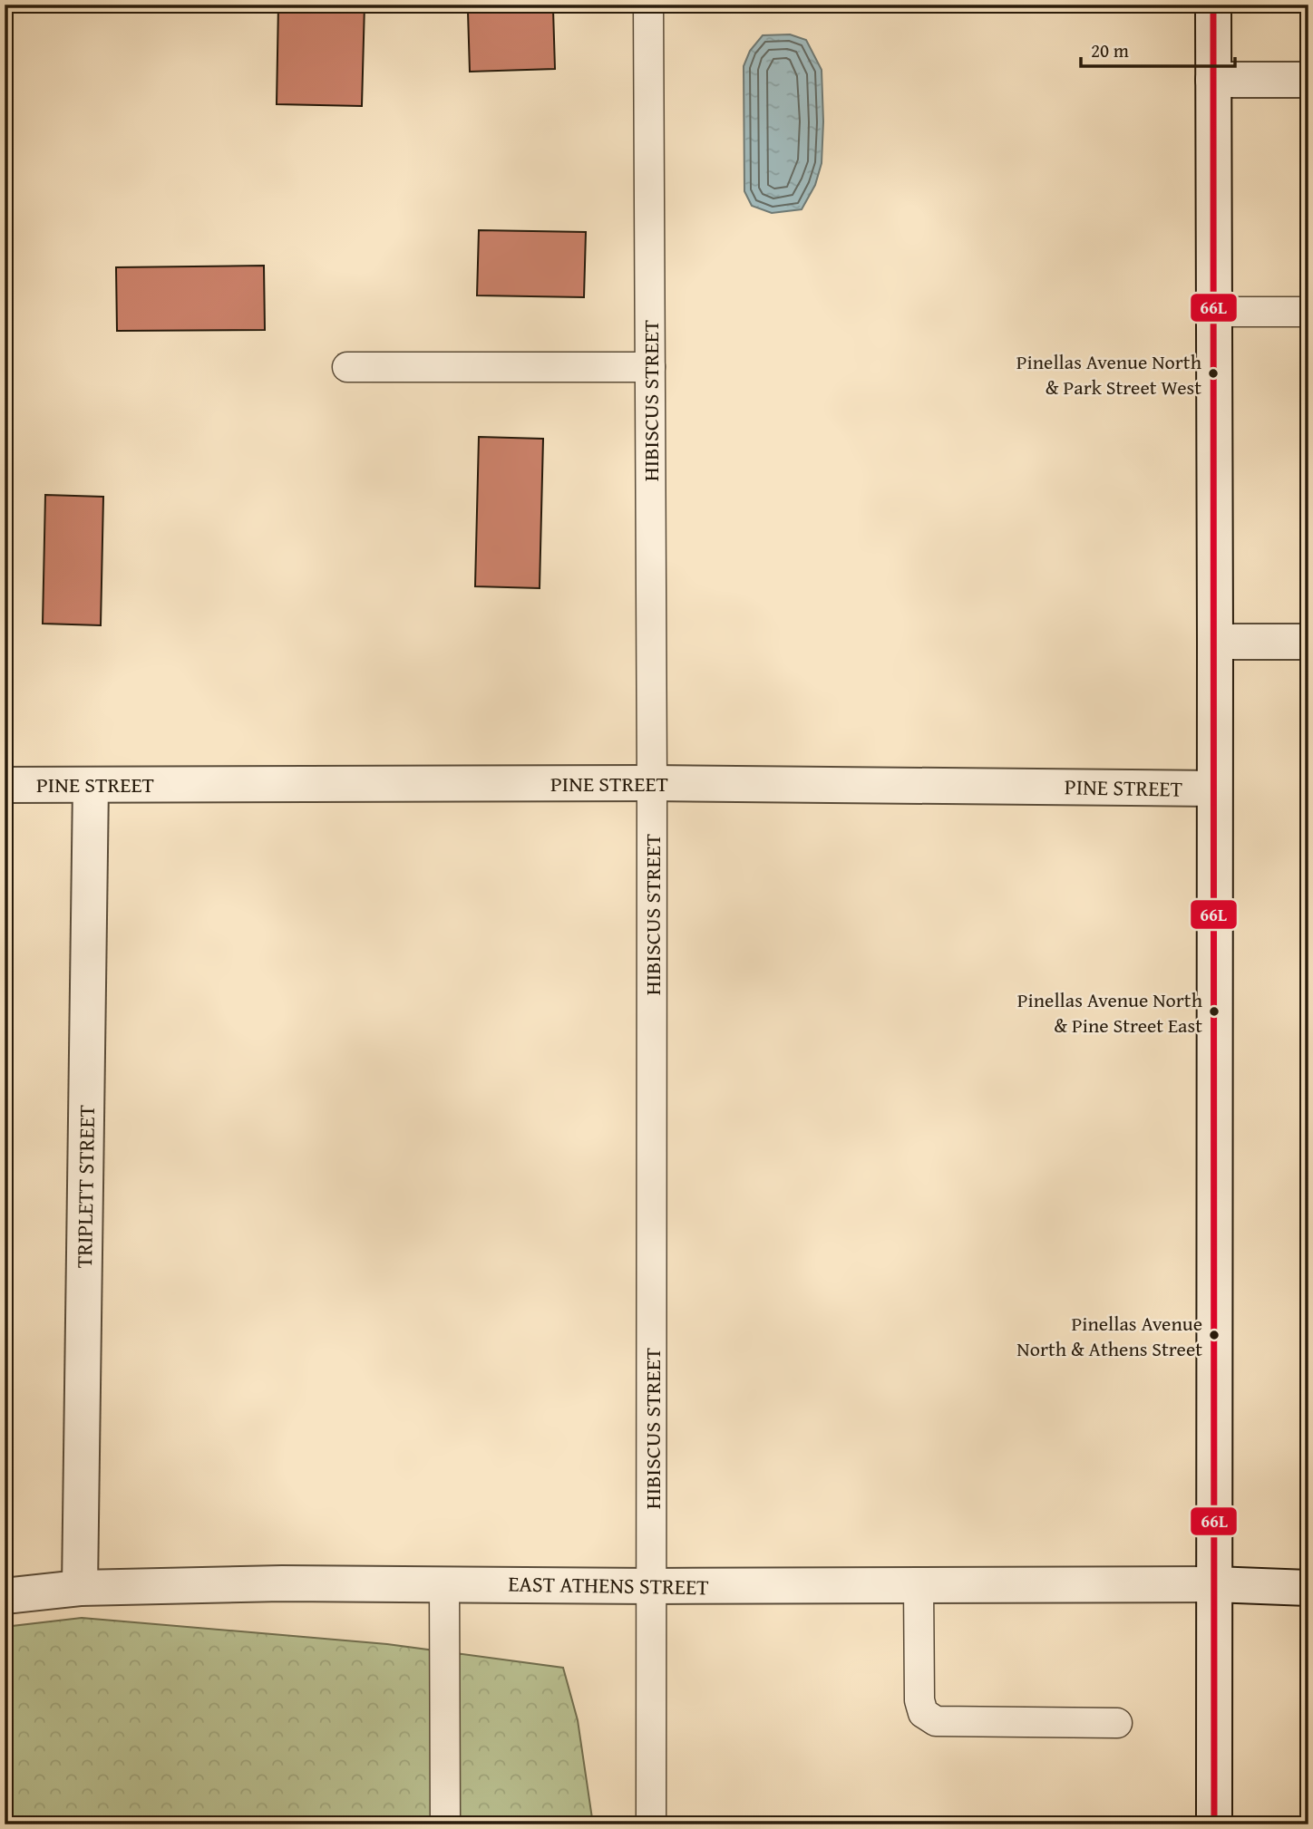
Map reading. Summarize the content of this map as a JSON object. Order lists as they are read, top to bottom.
{
  "streets": {
    "street": ["PINE STREET", "TRIPLETT STREET", "EAST ATHENS STREET"],
    "lane": ["HIBISCUS STREET"]
  },
  "crossings": [
    ["HIBISCUS STREET", "PINE STREET"],
    ["HIBISCUS STREET", "EAST ATHENS STREET"],
    ["PINE STREET", "TRIPLETT STREET"],
    ["TRIPLETT STREET", "EAST ATHENS STREET"]
  ],
  "places": ["Pinellas Avenue North & Park Street West", "Pinellas Avenue North & Pine Street East", "Pinellas Avenue North & Athens Street"],
  "lines": ["transit line 66L"],
  "scale_bar": "20 m"
}
